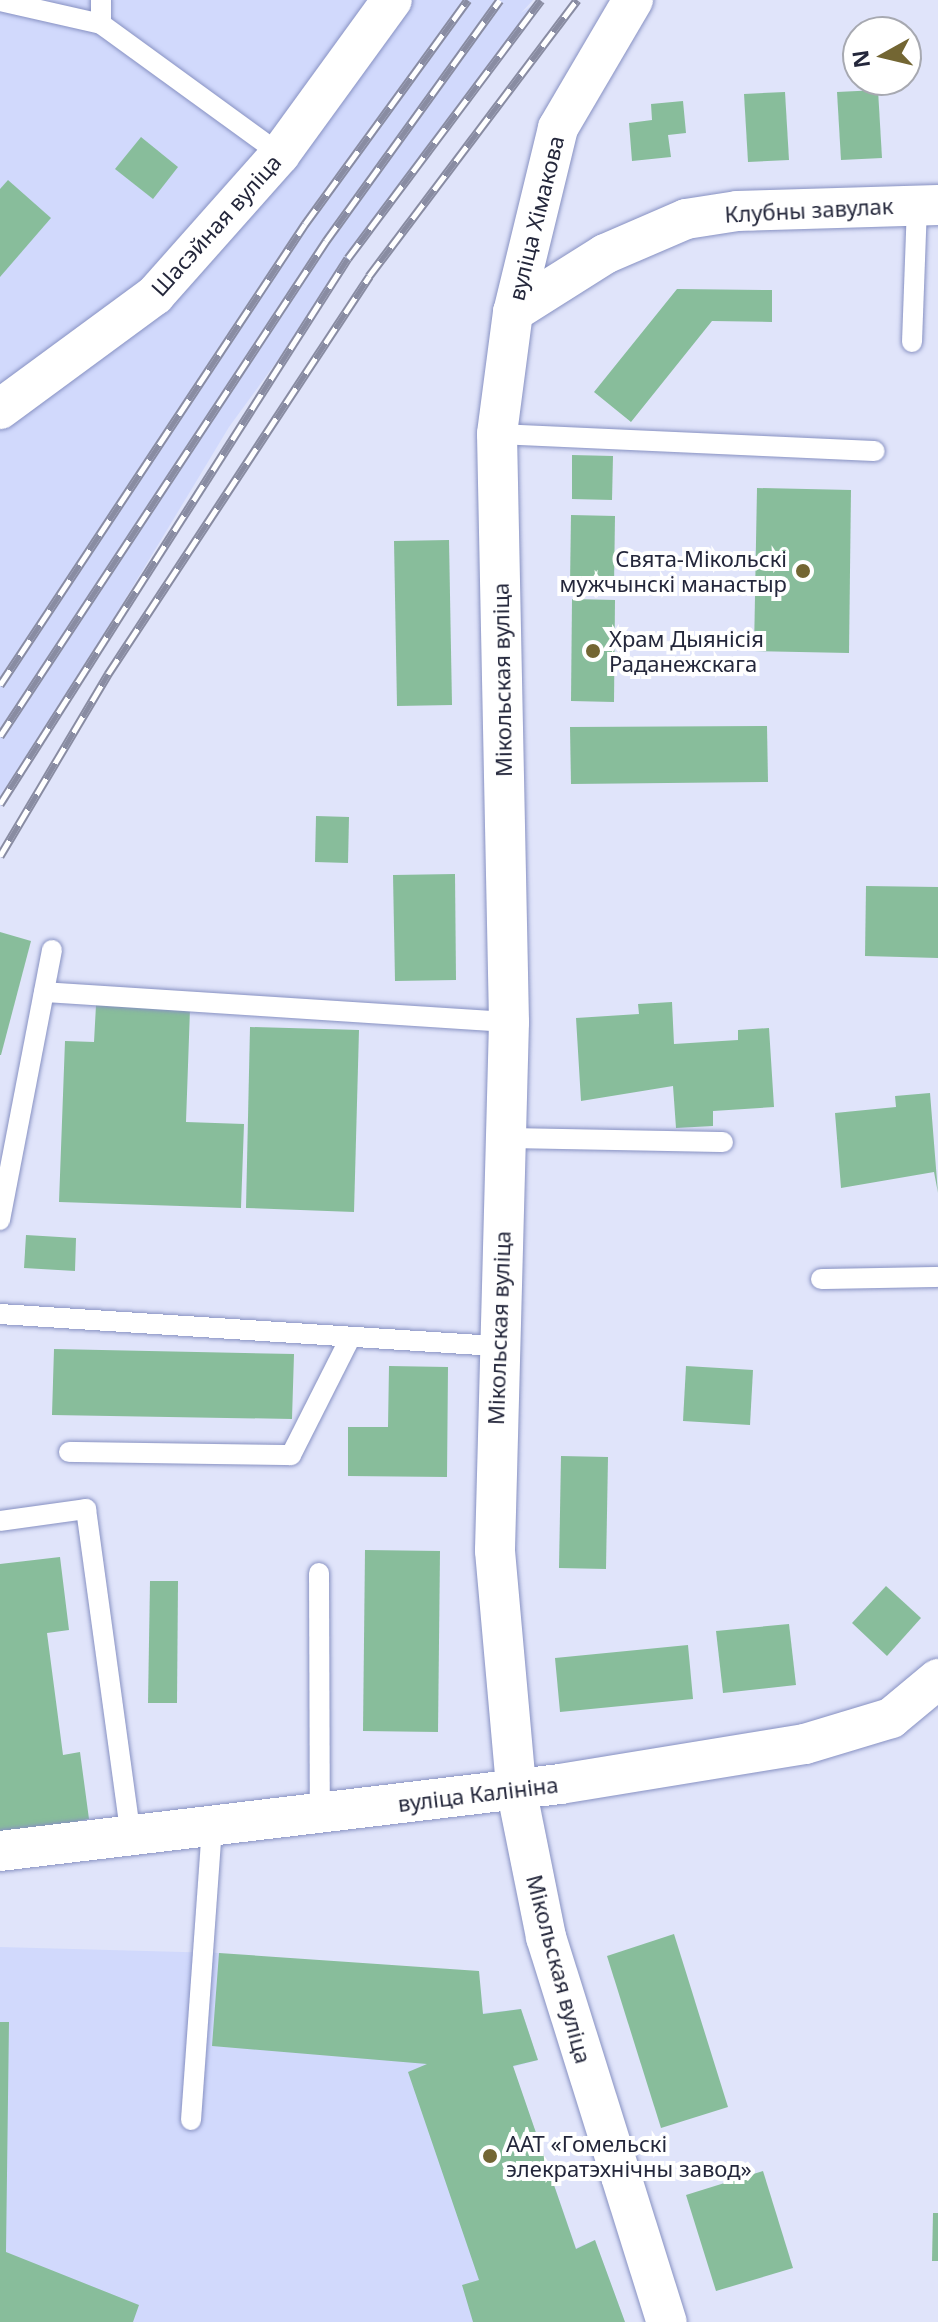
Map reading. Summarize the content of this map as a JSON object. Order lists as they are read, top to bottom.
{
  "streets": {
    "street": [
      "Клубны завулак",
      "вуліца Хімакова",
      "Шасэйная вуліца",
      "Мікольская вуліца",
      "вуліца Калініна"
    ]
  },
  "crossings": [
    ["Клубны завулак", "вуліца Хімакова"],
    ["Клубны завулак", "Мікольская вуліца"],
    ["вуліца Хімакова", "Мікольская вуліца"],
    ["Мікольская вуліца", "вуліца Калініна"]
  ],
  "places": ["Свята-Мікольскі мужчынскі манастыр", "Храм Дыянісія Раданежскага", "ААТ «Гомельскі элекратэхнічны завод»"],
  "north": "left"
}
